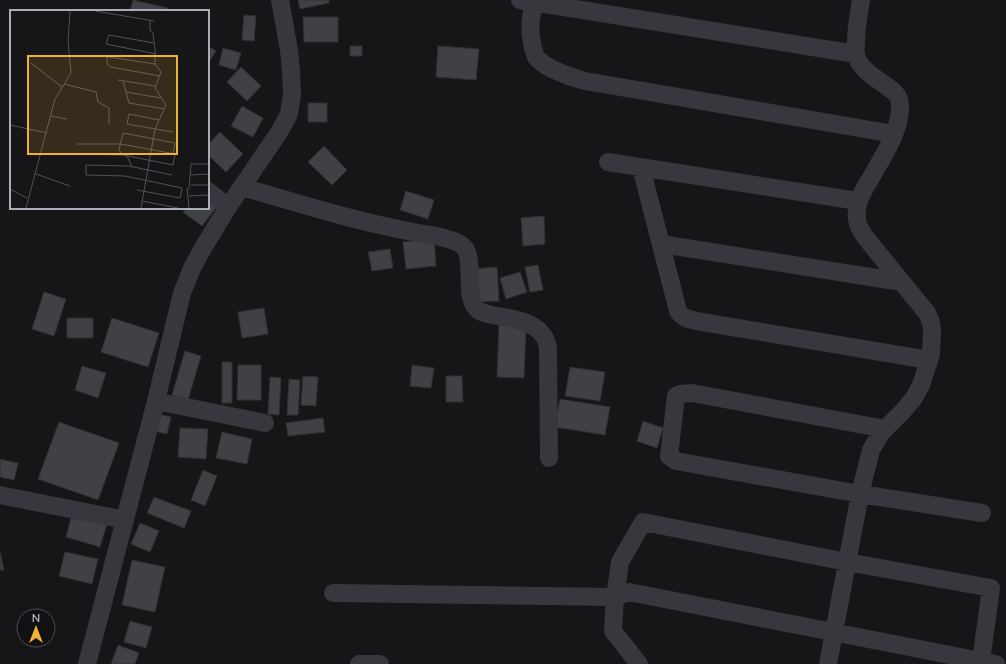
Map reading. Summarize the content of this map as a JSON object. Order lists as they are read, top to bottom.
{
  "north": "top"
}
